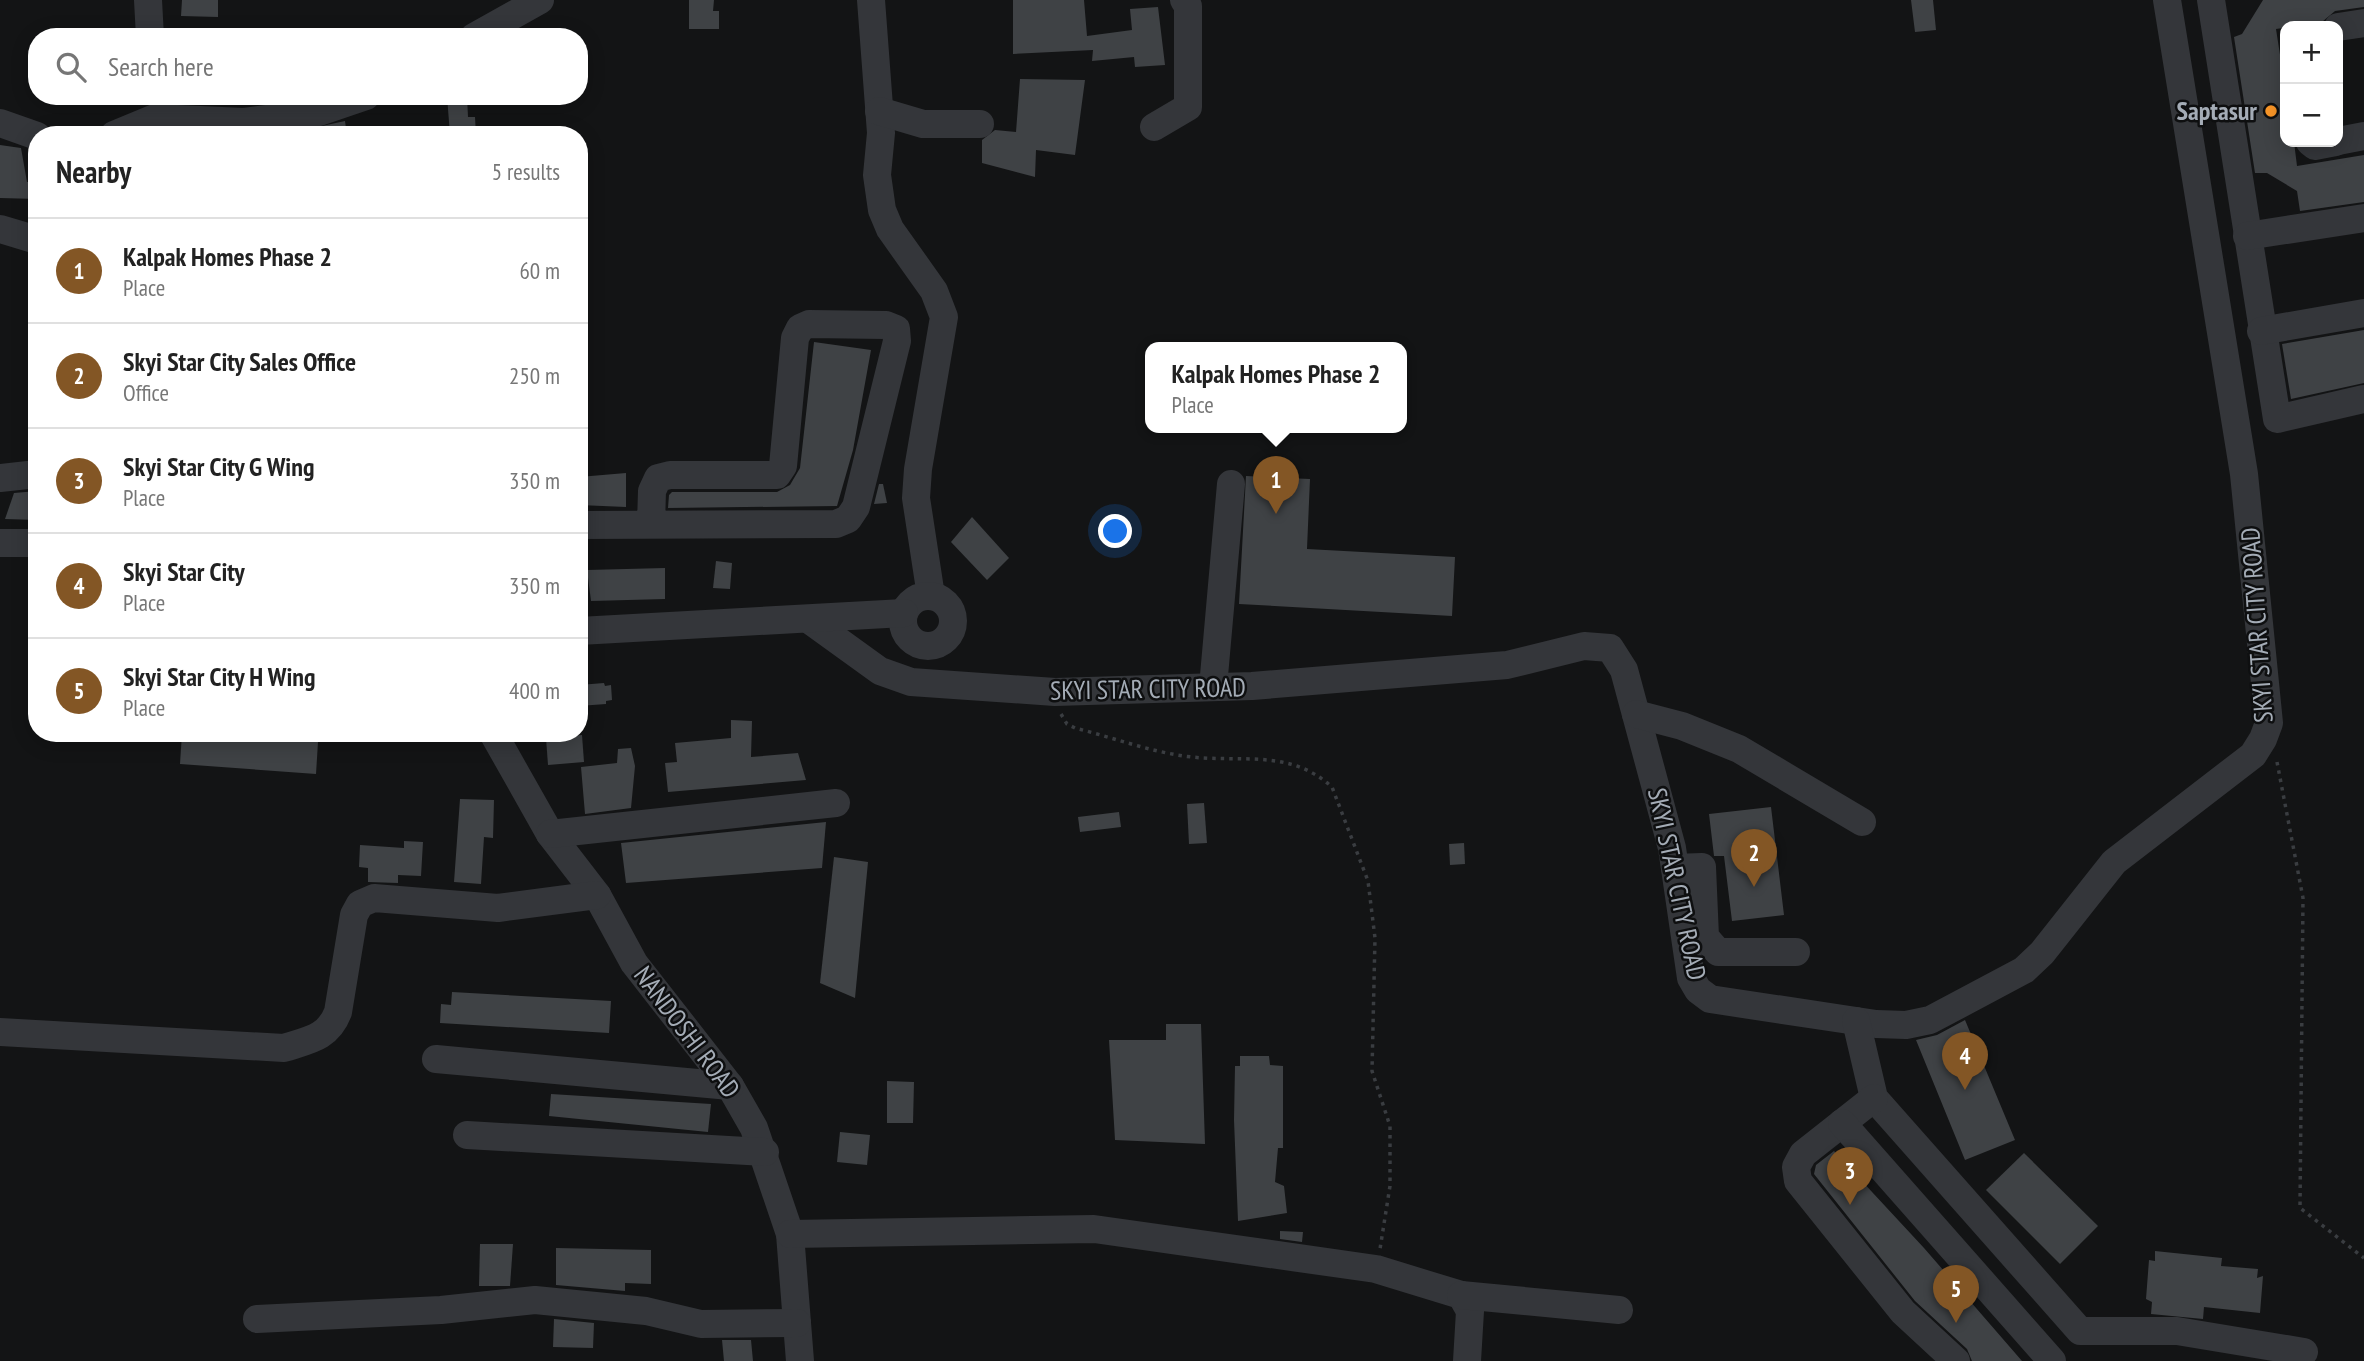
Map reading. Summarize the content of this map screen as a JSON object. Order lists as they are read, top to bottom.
{
  "streets": {
    "street": ["SKYI STAR CITY ROAD", "NANDOSHI ROAD"]
  },
  "places": ["Saptasur"],
  "page": {
    "map_buttons": ["+", "−"],
    "search": "Search here",
    "heading": ["Nearby", "5 results"],
    "list": [
      {
        "mark": "1",
        "name": "Kalpak Homes Phase 2",
        "note": "Place",
        "value": "60 m"
      },
      {
        "mark": "2",
        "name": "Skyi Star City Sales Office",
        "note": "Office",
        "value": "250 m"
      },
      {
        "mark": "3",
        "name": "Skyi Star City G Wing",
        "note": "Place",
        "value": "350 m"
      },
      {
        "mark": "4",
        "name": "Skyi Star City",
        "note": "Place",
        "value": "350 m"
      },
      {
        "mark": "5",
        "name": "Skyi Star City H Wing",
        "note": "Place",
        "value": "400 m"
      }
    ],
    "popup": ["Kalpak Homes Phase 2", "Place"],
    "pins": [
      "1",
      "2",
      "4",
      "3",
      "5"
    ]
  }
}
